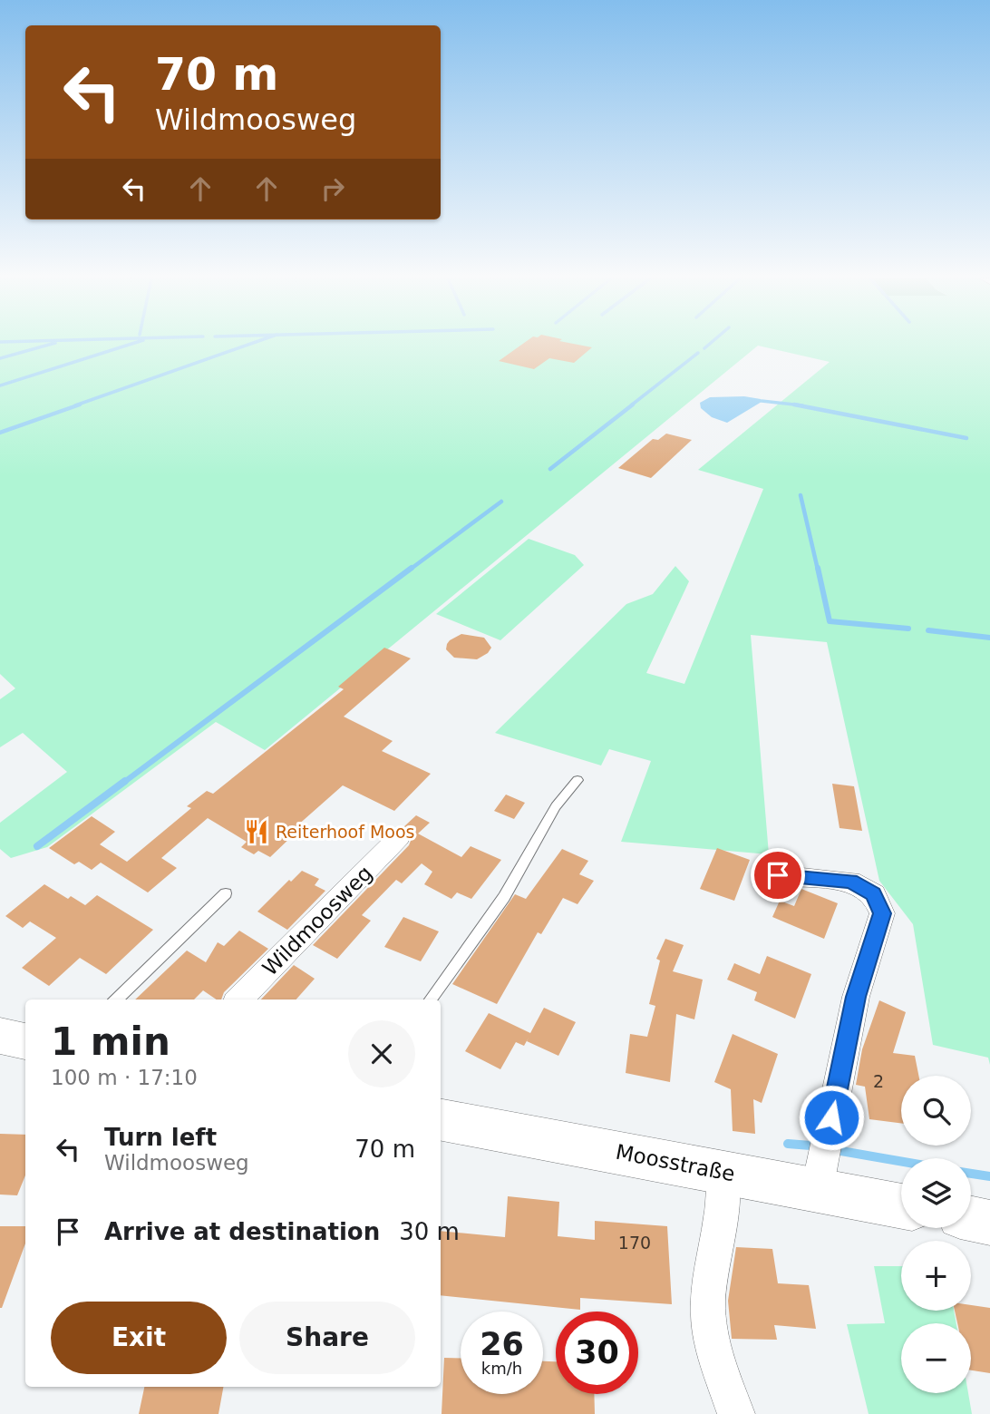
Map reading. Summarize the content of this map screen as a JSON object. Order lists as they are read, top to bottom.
{
  "streets": {
    "street": ["Wildmoosweg", "Moosstraße"]
  },
  "places": {
    "restaurant": ["Reiterhoof Moos"]
  },
  "house_numbers": ["2", "170"],
  "page": {
    "turn": ["70 m", "Wildmoosweg"],
    "heading": ["1 min", "100 m · 17:10"],
    "map_buttons": ["+", "−"],
    "list": [
      {
        "name": "Turn left",
        "note": "Wildmoosweg",
        "value": "70 m"
      },
      {
        "name": "Arrive at destination",
        "value": "30 m"
      }
    ],
    "buttons": ["Exit", "Share"],
    "speed": "26 km/h",
    "limit": "30"
  }
}
